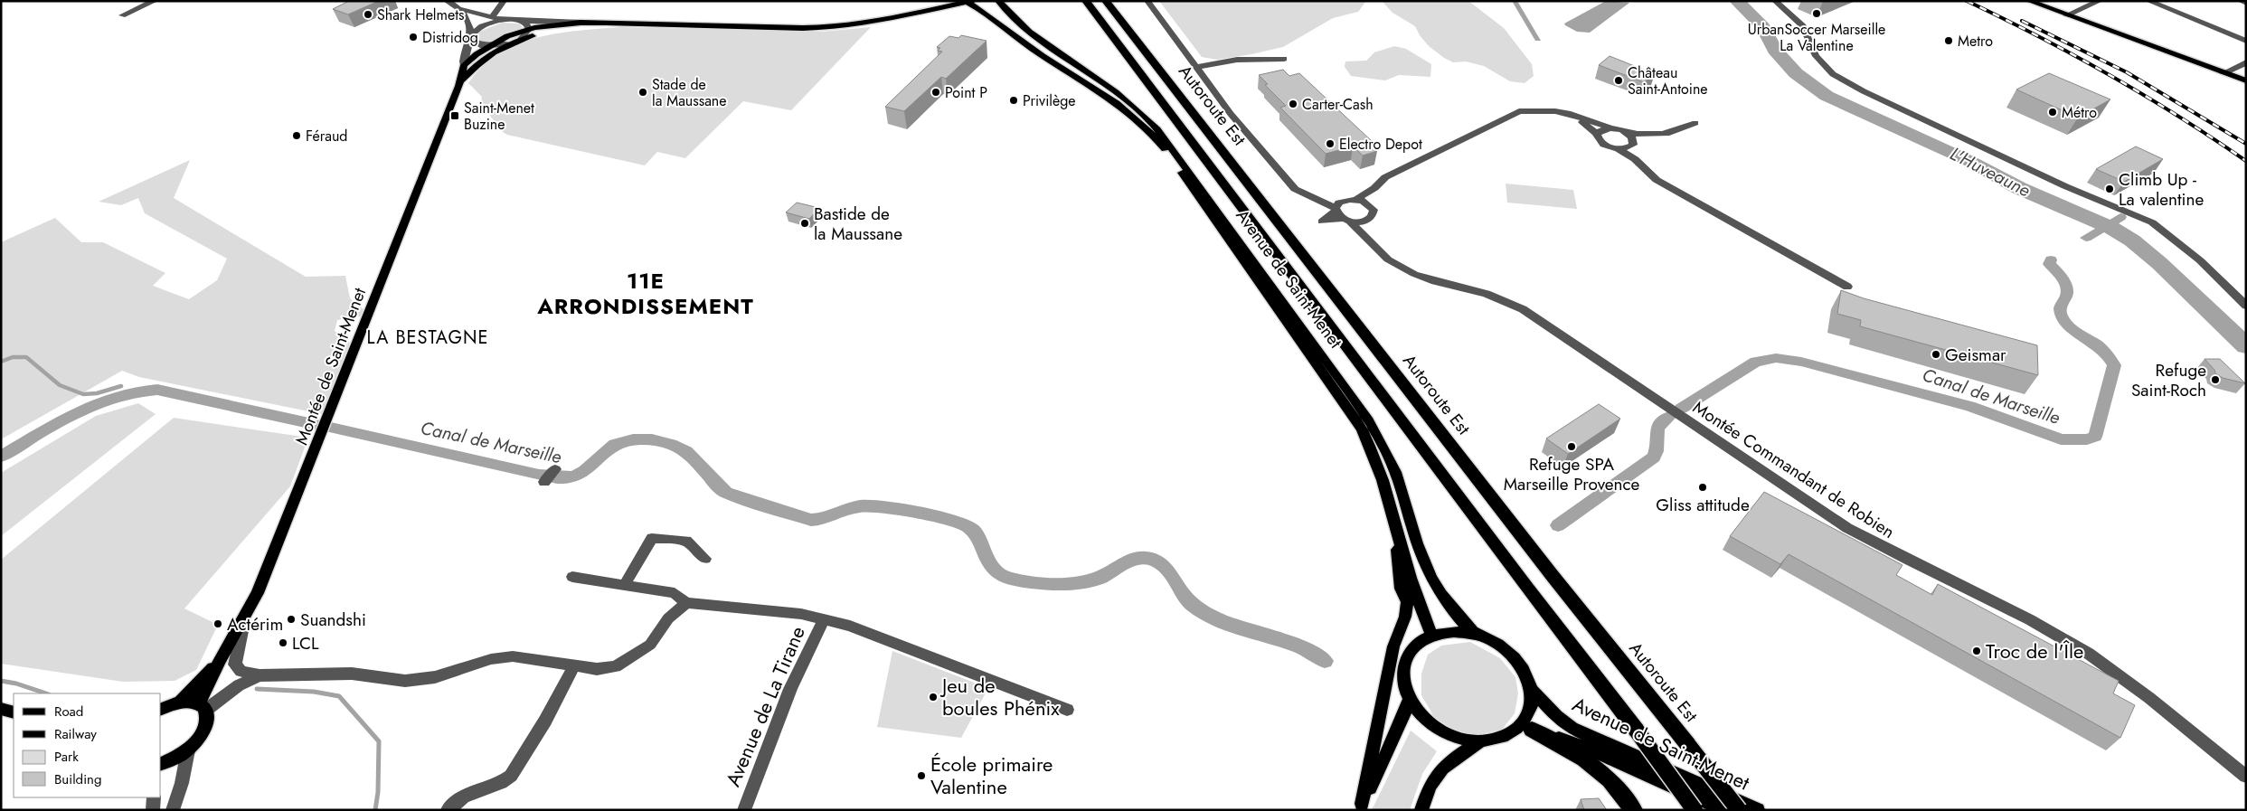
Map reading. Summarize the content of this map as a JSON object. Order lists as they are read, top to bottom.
{
  "streets": {
    "highway": ["Autoroute Est"],
    "main road": ["Avenue de Saint-Menet", "Montée de Saint-Menet"],
    "street": ["Montée Commandant de Robien", "Avenue de La Tirane"]
  },
  "crossings": [
    ["Avenue de Saint-Menet", "Montée de Saint-Menet"]
  ],
  "districts": ["11E ARRONDISSEMENT", "LA BESTAGNE"],
  "water": ["L'Huveaune", "Canal de Marseille"],
  "places": {
    "other": [
      "UrbanSoccer Marseille La Valentine",
      "Shark Helmets",
      "Distridog",
      "Metro",
      "Château Saint-Antoine",
      "Stade de la Maussane",
      "Point P",
      "Privilège",
      "Carter-Cash",
      "Métro",
      "Féraud",
      "Electro Depot",
      "Climb Up - La valentine",
      "Bastide de la Maussane",
      "Geismar",
      "Refuge Saint-Roch",
      "Refuge SPA Marseille Provence",
      "Gliss attitude",
      "Suandshi",
      "Actérim",
      "LCL",
      "Troc de l'Île",
      "Jeu de boules Phénix",
      "École primaire Valentine"
    ],
    "transit": ["Saint-Menet Buzine"]
  },
  "legend": [
    "Road",
    "Railway",
    "Park",
    "Building"
  ]
}
